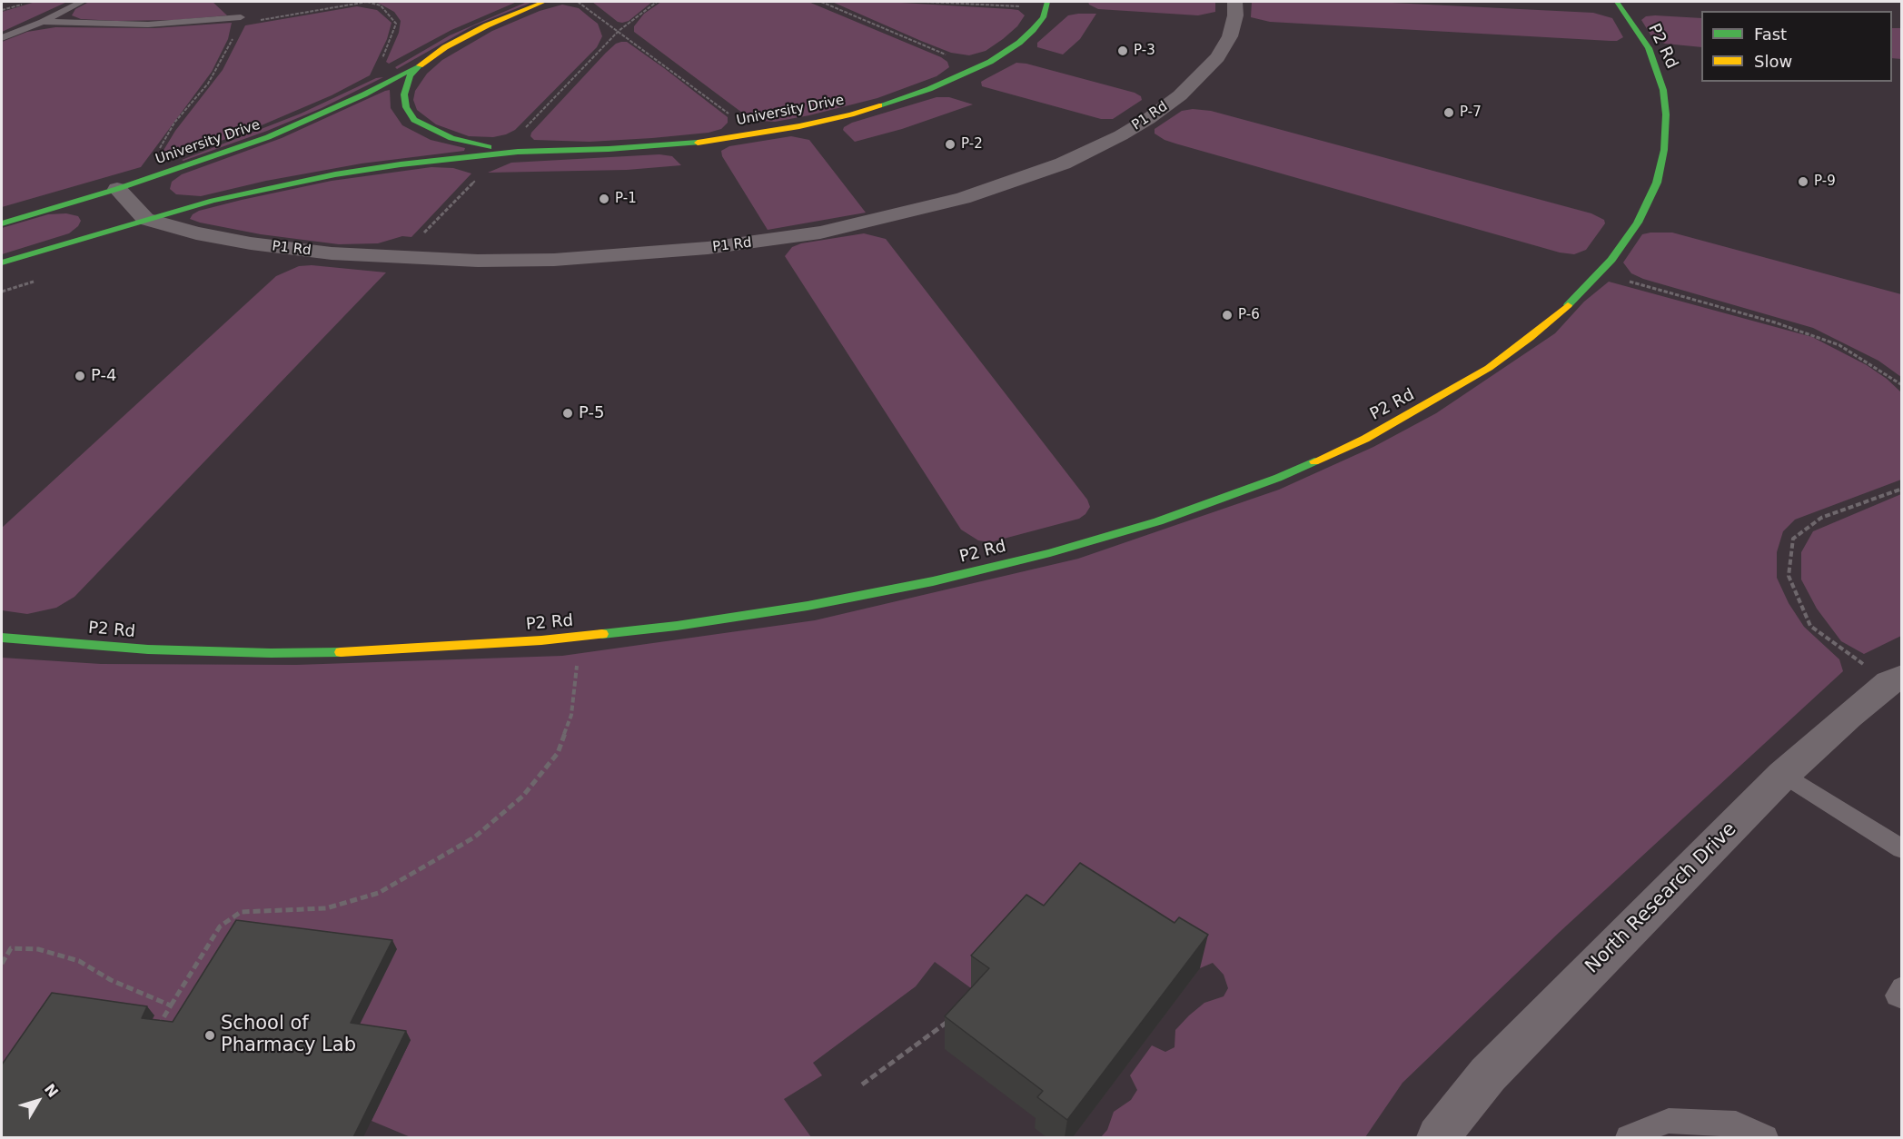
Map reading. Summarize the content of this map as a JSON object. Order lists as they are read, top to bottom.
{
  "streets": {
    "main road": ["P2 Rd", "University Drive"],
    "street": ["P1 Rd", "North Research Drive"]
  },
  "crossings": [
    ["University Drive", "P1 Rd"]
  ],
  "places": [
    "P-3",
    "P-7",
    "P-2",
    "P-9",
    "P-1",
    "P-6",
    "P-4",
    "P-5",
    "School of Pharmacy Lab"
  ],
  "legend": ["Fast", "Slow"],
  "north": "top right"
}
